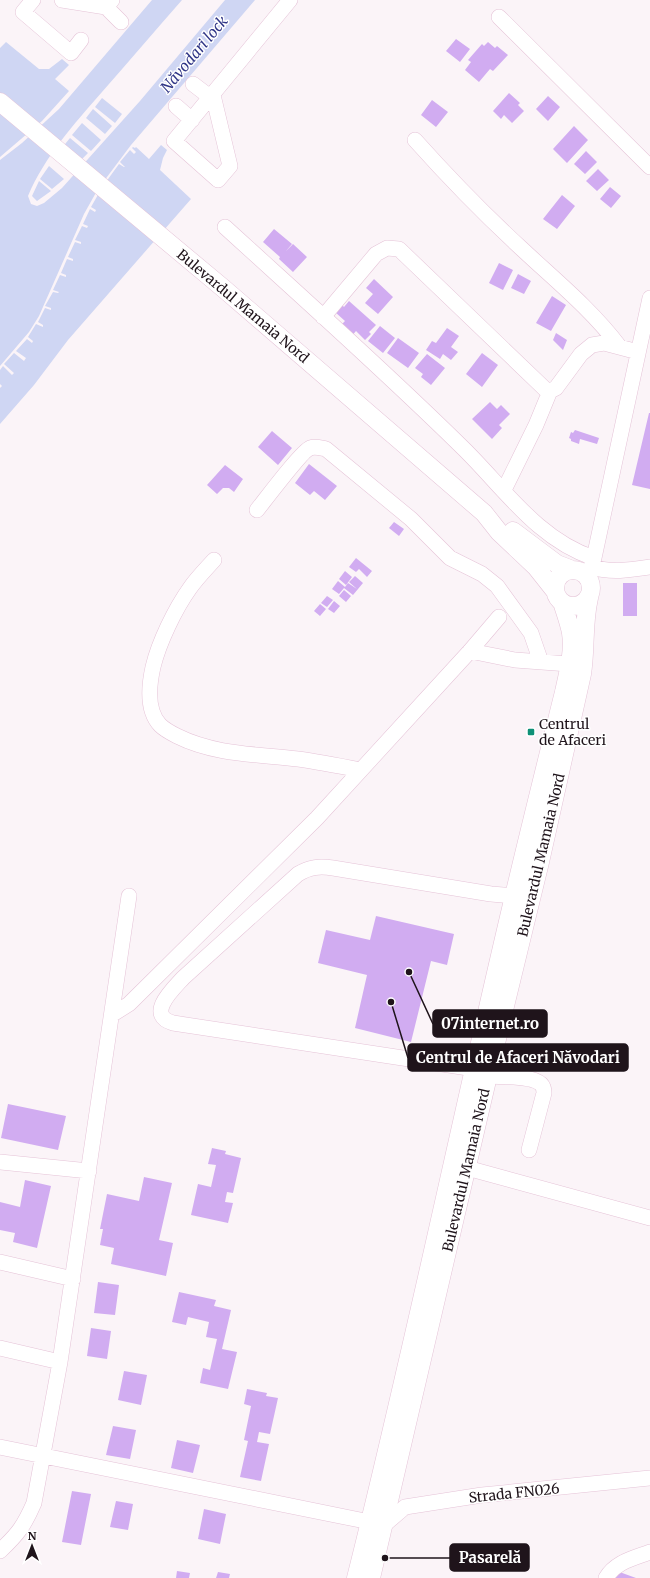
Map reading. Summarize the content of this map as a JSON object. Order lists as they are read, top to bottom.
{
  "streets": {
    "main road": ["Bulevardul Mamaia Nord"],
    "street": ["Strada FN026"]
  },
  "crossings": [
    ["Bulevardul Mamaia Nord", "Strada FN026"]
  ],
  "water": ["Năvodari lock"],
  "places": {
    "transit": ["Centrul de Afaceri"],
    "other": ["07internet.ro", "Centrul de Afaceri Năvodari", "Pasarelă"]
  },
  "north": "top"
}
